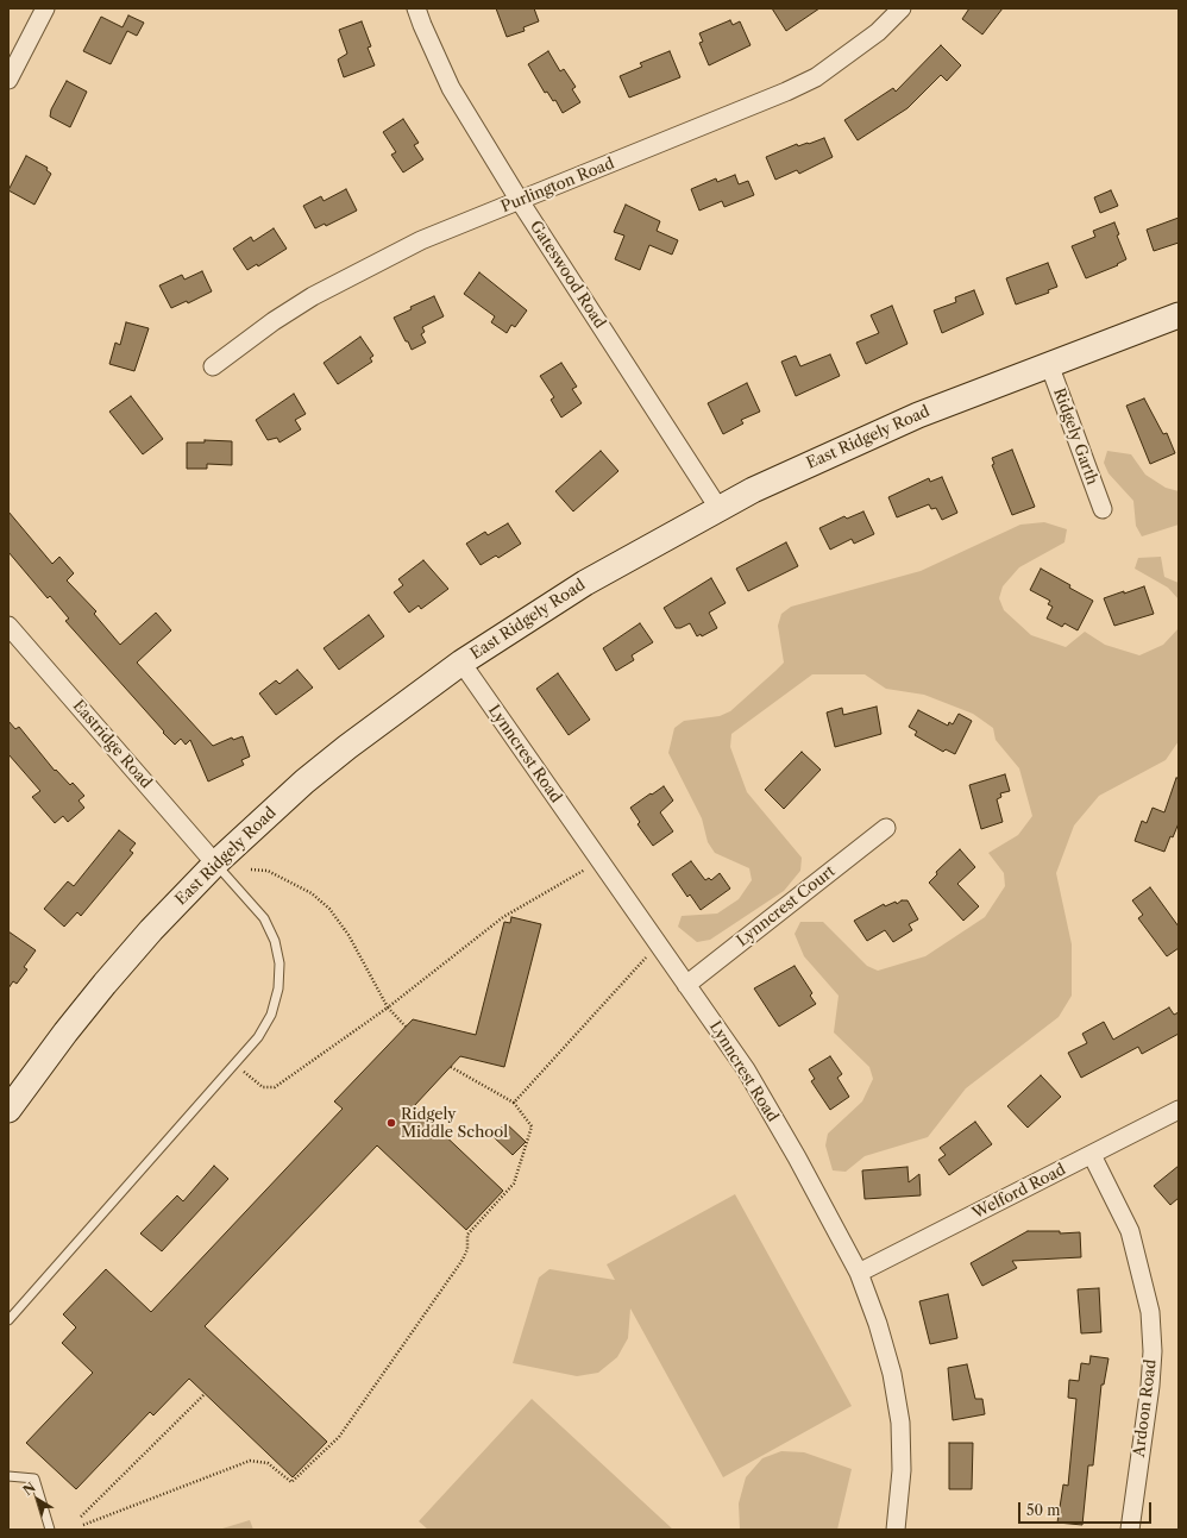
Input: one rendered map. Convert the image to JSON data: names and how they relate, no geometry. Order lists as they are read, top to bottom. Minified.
{"streets":{"street":["Purlington Road","Gateswood Road","Ridgely Garth","East Ridgely Road","Eastridge Road","Lynncrest Road","Lynncrest Court","Welford Road","Ardoon Road"]},"crossings":[["Purlington Road","Gateswood Road"],["Gateswood Road","East Ridgely Road"],["Ridgely Garth","East Ridgely Road"],["East Ridgely Road","Eastridge Road"],["East Ridgely Road","Lynncrest Road"],["Lynncrest Road","Lynncrest Court"],["Lynncrest Road","Welford Road"],["Welford Road","Ardoon Road"]],"places":["Ridgely Middle School"],"scale_bar":"50 m","north":"top left"}
